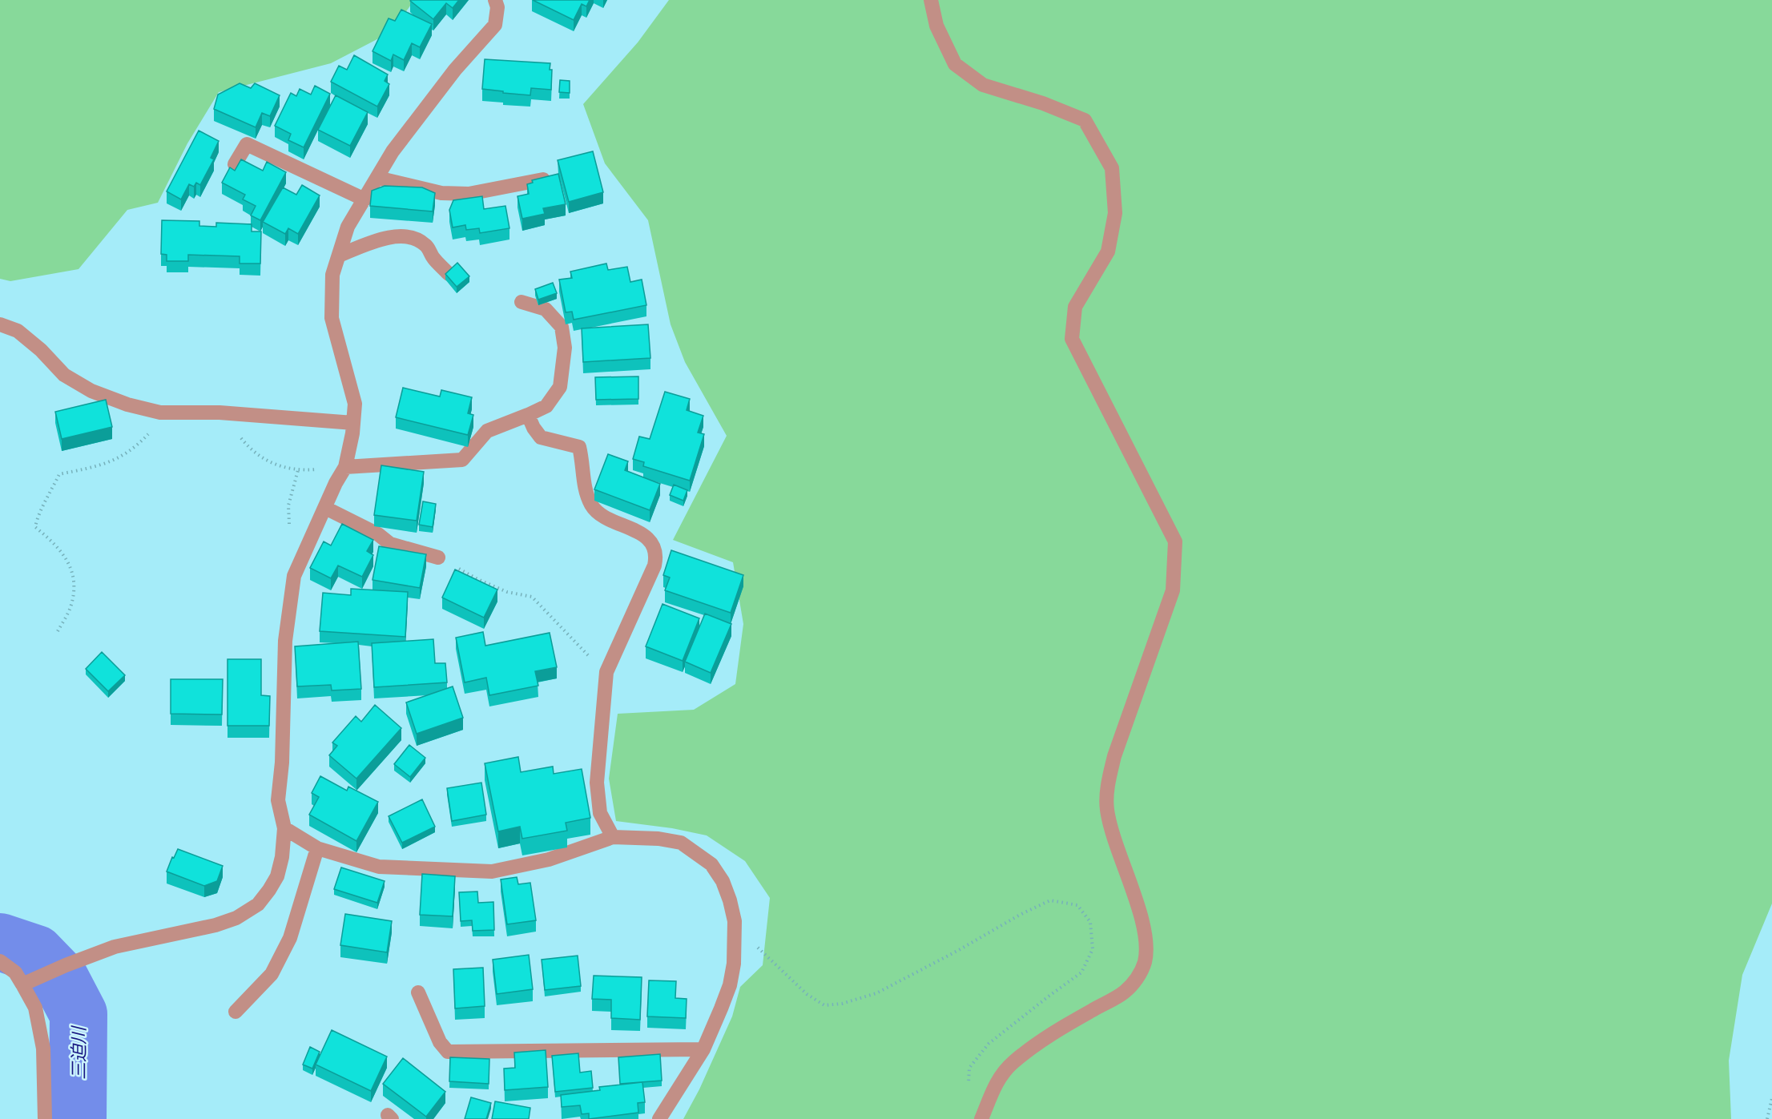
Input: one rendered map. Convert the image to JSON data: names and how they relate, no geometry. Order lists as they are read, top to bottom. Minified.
{"water":["三迫川"]}
